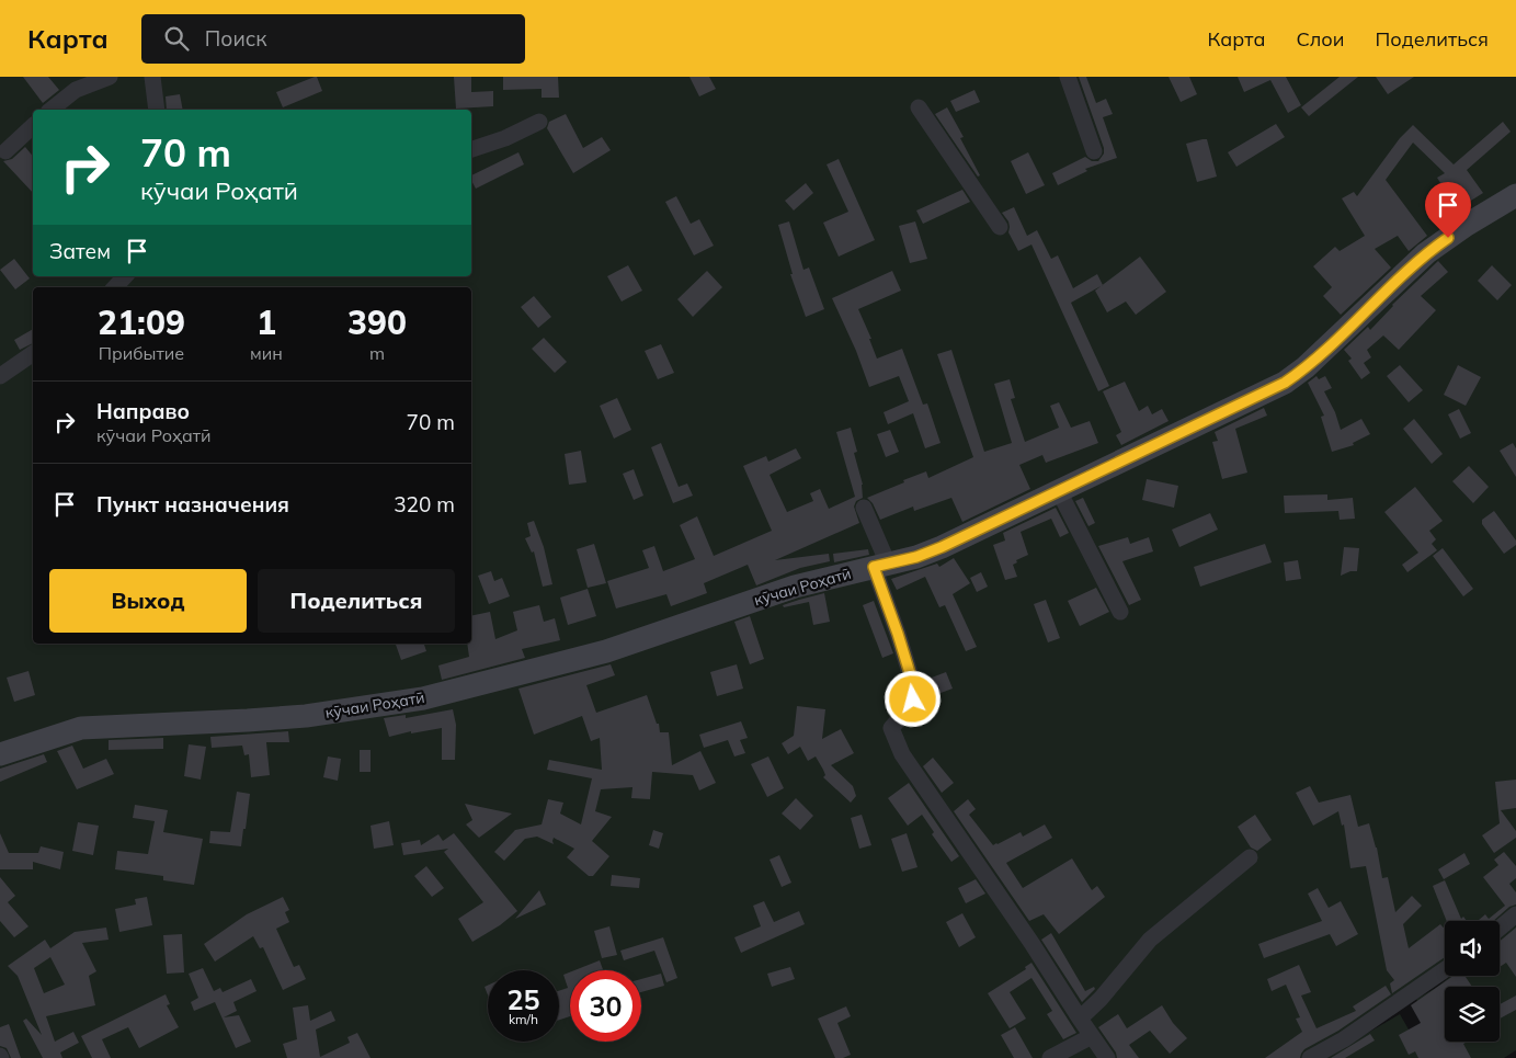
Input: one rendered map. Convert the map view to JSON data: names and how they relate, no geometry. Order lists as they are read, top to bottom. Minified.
{"streets":{"street":["кӯчаи Роҳатӣ"]},"page":{"header":"Карта","search":"Поиск","nav":["Карта","Слои","Поделиться"],"turn":["70 m","кӯчаи Роҳатӣ"],"then":"Затем","eta":["21:09","Прибытие","1","мин","390","m"],"list":[{"name":"Направо","note":"кӯчаи Роҳатӣ","value":"70 m"},{"name":"Пункт назначения","value":"320 m"}],"buttons":["Выход","Поделиться"],"speed":"25 km/h","limit":"30"}}
